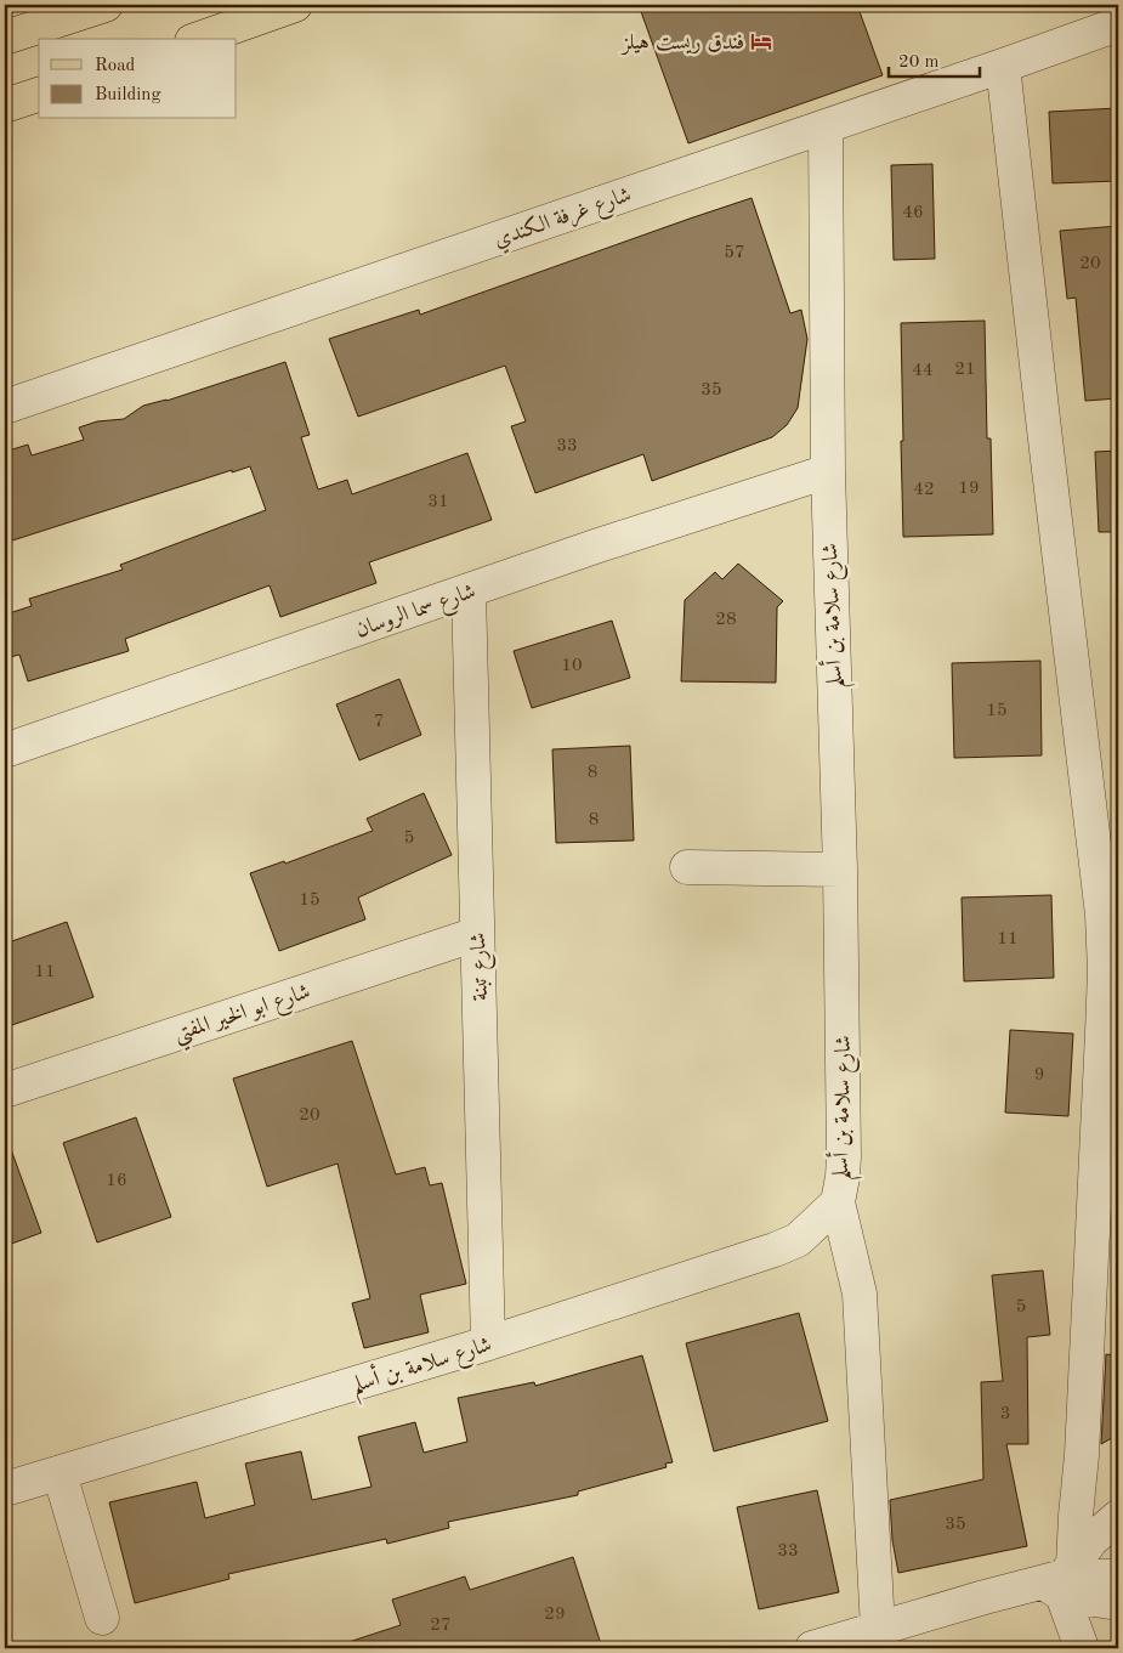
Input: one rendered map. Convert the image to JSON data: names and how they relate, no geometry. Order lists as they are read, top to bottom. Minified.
{"streets":{"street":["شارع غرفة الكندي","شارع سما الروسان","شارع سلامة بن أسلم","شارع تبنة","شارع ابو الخير المفتي"]},"crossings":[["شارع غرفة الكندي","شارع سلامة بن أسلم"],["شارع سما الروسان","شارع سلامة بن أسلم"],["شارع سما الروسان","شارع تبنة"],["شارع سلامة بن أسلم","شارع تبنة"],["شارع تبنة","شارع ابو الخير المفتي"]],"places":{"hotel":["فندق ريست هيلز"]},"house_numbers":["46","57","20","21","44","35","33","19","42","31","28","10","15","7","8","8","5","15","11","11","9","20","16","5","3","35","33","29","27"],"legend":["Road","Building"],"scale_bar":"20 m"}
